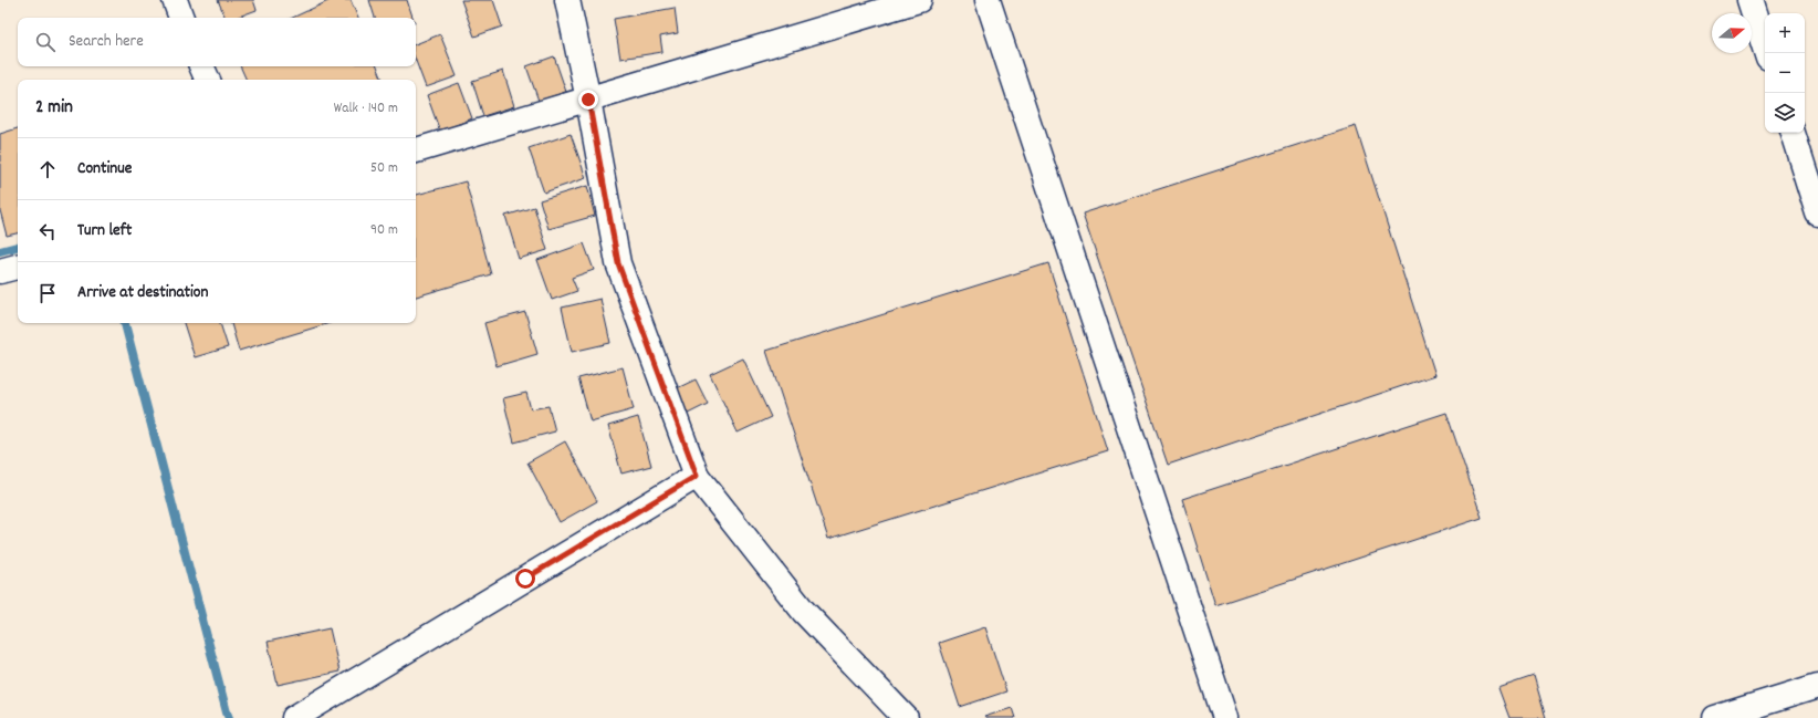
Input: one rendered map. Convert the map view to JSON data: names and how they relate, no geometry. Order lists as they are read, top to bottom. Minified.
{"north":"right","page":{"map_buttons":["+","−"],"search":"Search here","heading":["2 min","Walk · 140 m"],"list":[["Continue","50 m"],["Turn left","90 m"],"Arrive at destination"]}}
